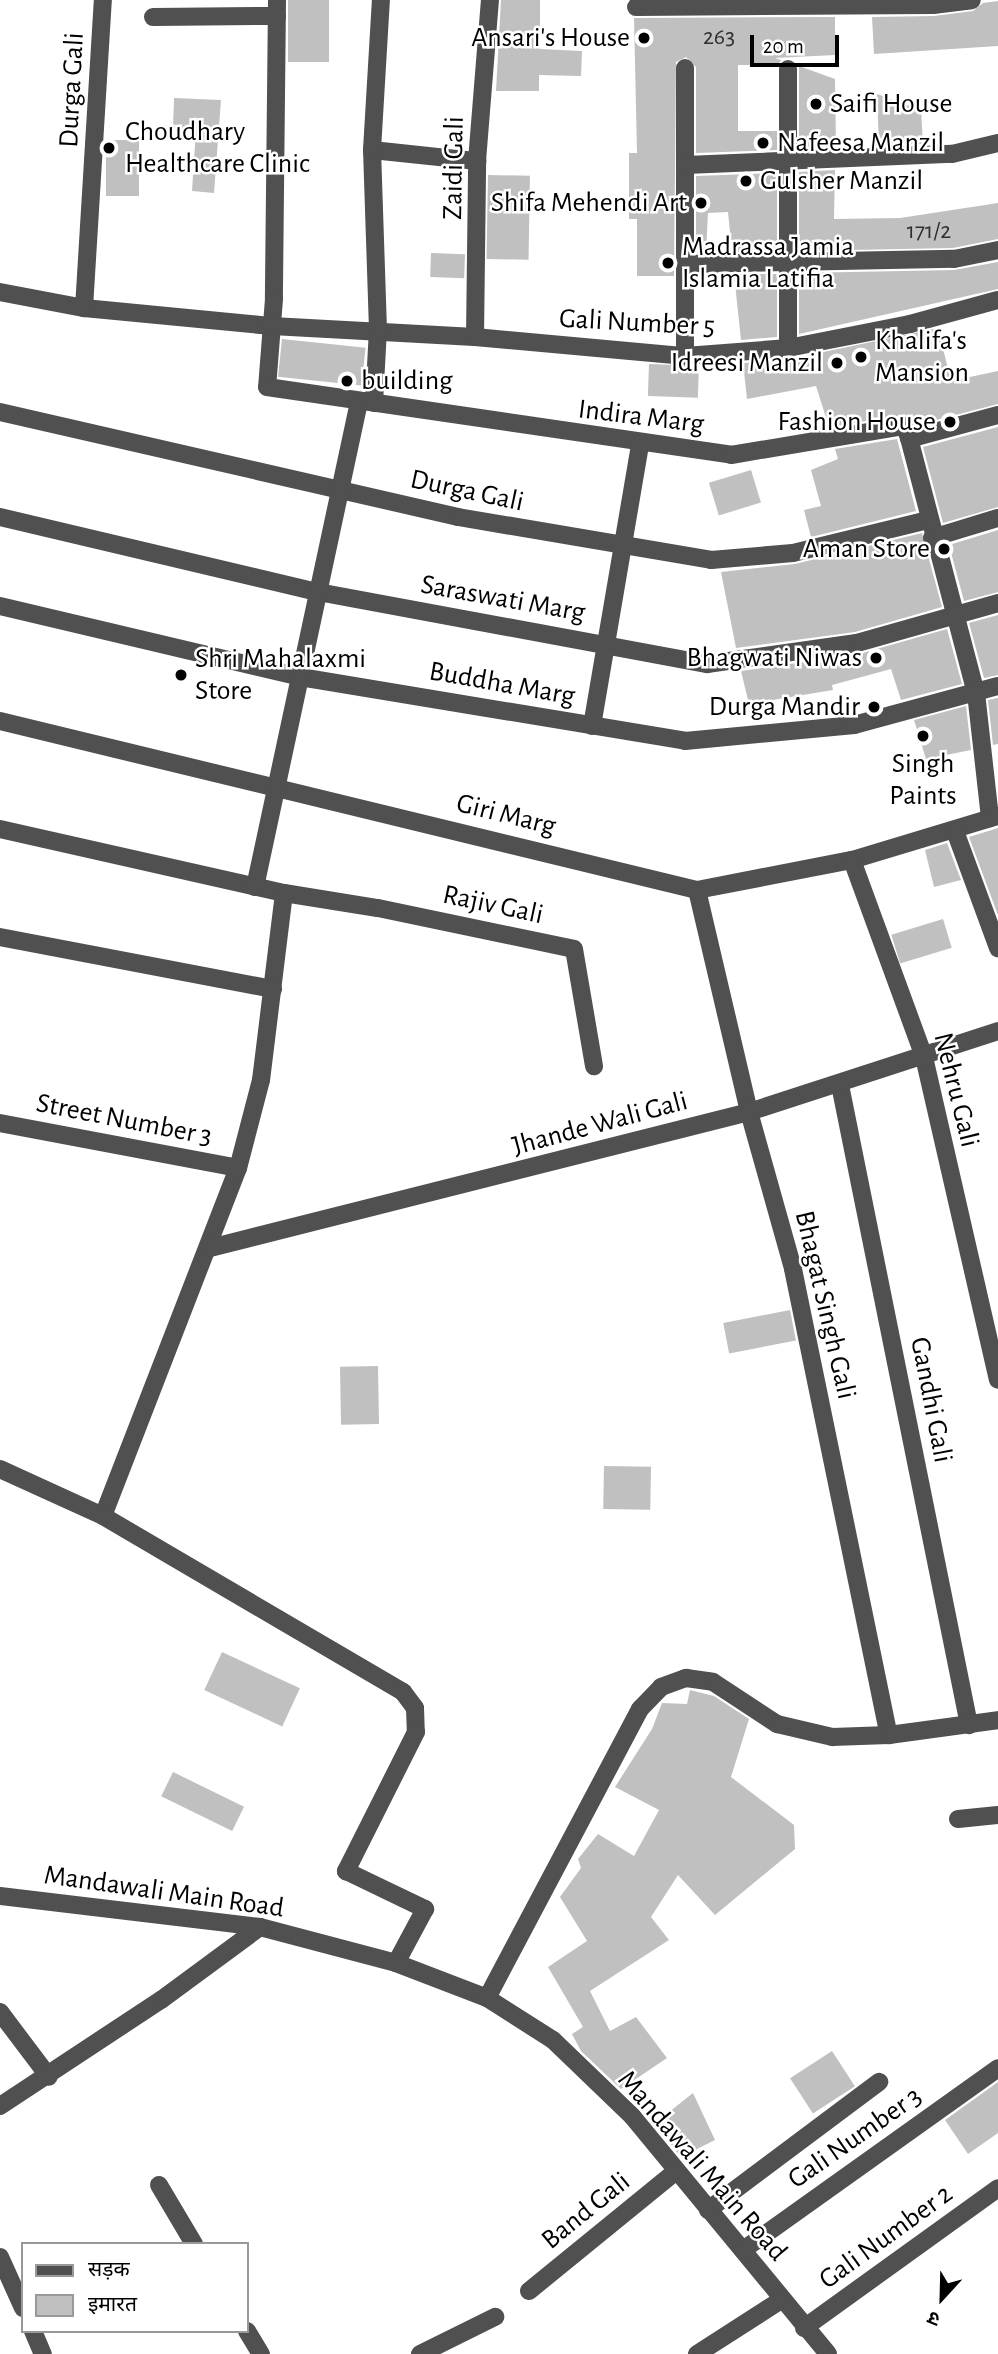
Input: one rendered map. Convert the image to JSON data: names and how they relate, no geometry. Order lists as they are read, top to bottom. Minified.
{"streets":{"street":["Durga Gali","Zaidi Gali","Gali Number 5","Indira Marg","Saraswati Marg","Buddha Marg","Giri Marg","Rajiv Gali","Nehru Gali","Street Number 3","Jhande Wali Gali","Bhagat Singh Gali","Gandhi Gali","Mandawali Main Road","Gali Number 3","Band Gali","Gali Number 2"]},"crossings":[["Durga Gali","Gali Number 5"],["Zaidi Gali","Gali Number 5"],["Gali Number 5","Indira Marg"],["Giri Marg","Nehru Gali"],["Giri Marg","Bhagat Singh Gali"],["Nehru Gali","Jhande Wali Gali"],["Jhande Wali Gali","Bhagat Singh Gali"],["Jhande Wali Gali","Gandhi Gali"],["Mandawali Main Road","Gali Number 3"],["Mandawali Main Road","Band Gali"],["Mandawali Main Road","Gali Number 2"]],"places":["Ansari's House","Saifi House","Nafeesa Manzil","Choudhary Healthcare Clinic","Gulsher Manzil","Shifa Mehendi Art","Madrassa Jamia Islamia Latifia","Khalifa's Mansion","Idreesi Manzil","building","Fashion House","Aman Store","Bhagwati Niwas","Shri Mahalaxmi Store","Durga Mandir","Singh Paints"],"house_numbers":["263","171/2"],"legend":["सड़क","इमारत"],"scale_bar":"20 m","north":"bottom"}
